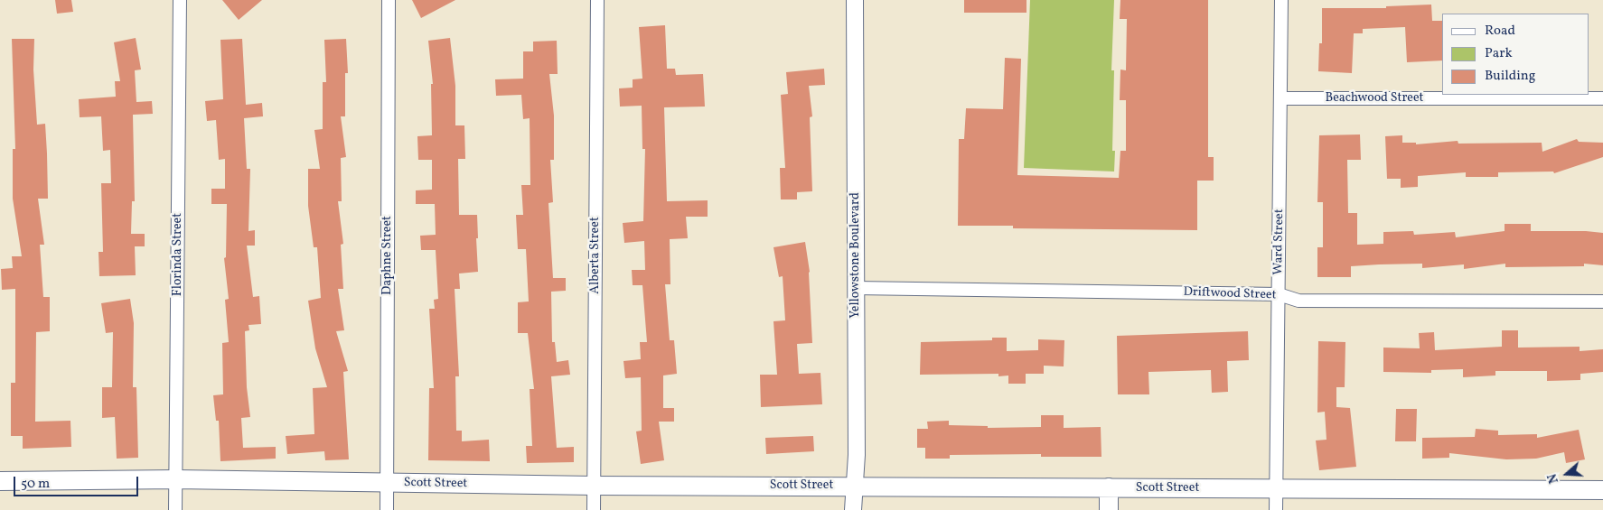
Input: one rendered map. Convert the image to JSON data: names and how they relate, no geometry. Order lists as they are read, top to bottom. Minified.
{"streets":{"main road":["Scott Street"],"street":["Beachwood Street","Ward Street","Florinda Street","Daphne Street","Alberta Street","Yellowstone Boulevard","Driftwood Street"]},"crossings":[["Beachwood Street","Ward Street"],["Ward Street","Driftwood Street"],["Ward Street","Scott Street"],["Florinda Street","Scott Street"],["Daphne Street","Scott Street"],["Alberta Street","Scott Street"],["Yellowstone Boulevard","Driftwood Street"],["Yellowstone Boulevard","Scott Street"]],"legend":["Road","Park","Building"],"scale_bar":"50 m","north":"left"}
